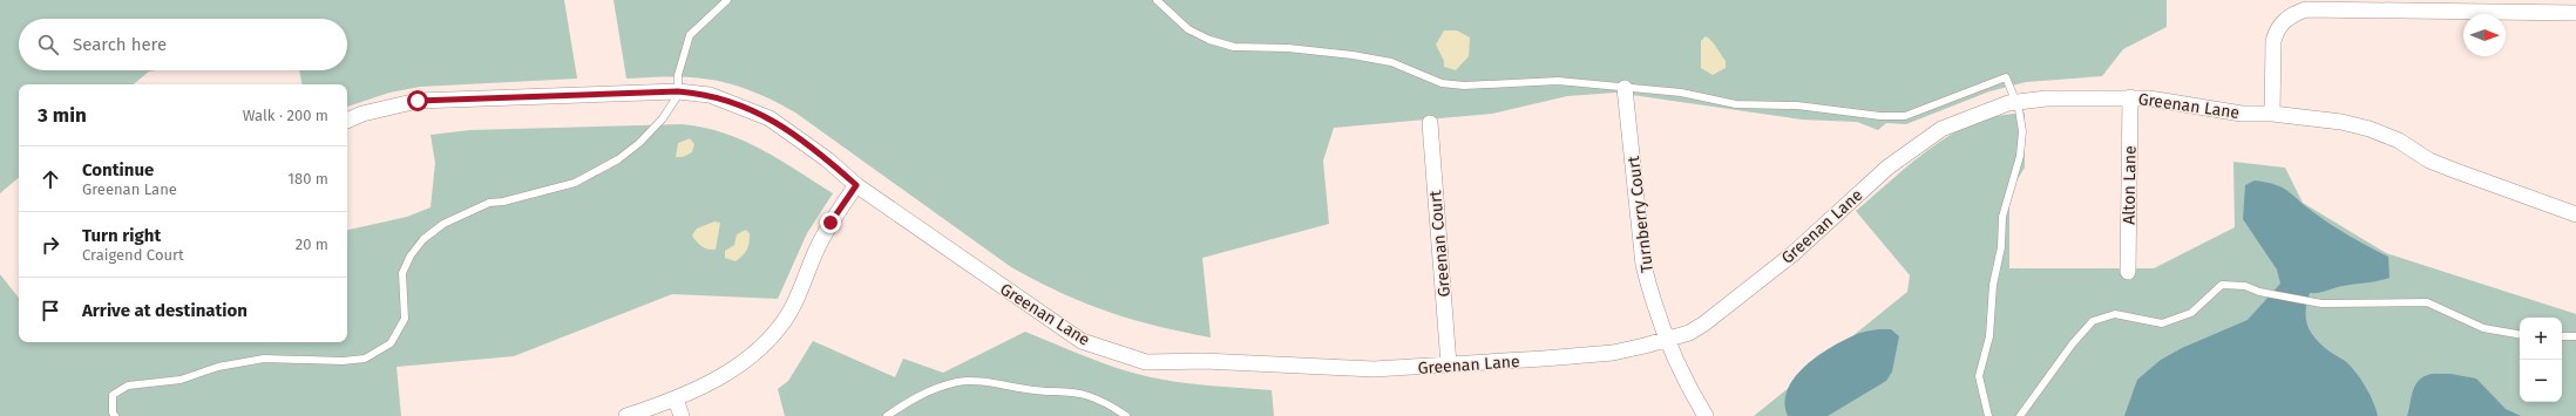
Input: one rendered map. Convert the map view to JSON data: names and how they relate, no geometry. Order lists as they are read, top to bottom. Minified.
{"streets":{"street":["Greenan Lane","Alton Lane","Turnberry Court","Greenan Court"]},"crossings":[["Greenan Lane","Alton Lane"],["Greenan Lane","Turnberry Court"],["Greenan Lane","Greenan Court"]],"north":"right","page":{"search":"Search here","heading":["3 min","Walk · 200 m"],"list":[["Continue","Greenan Lane","180 m"],["Turn right","Craigend Court","20 m"],"Arrive at destination"],"map_buttons":["+","−"]}}
